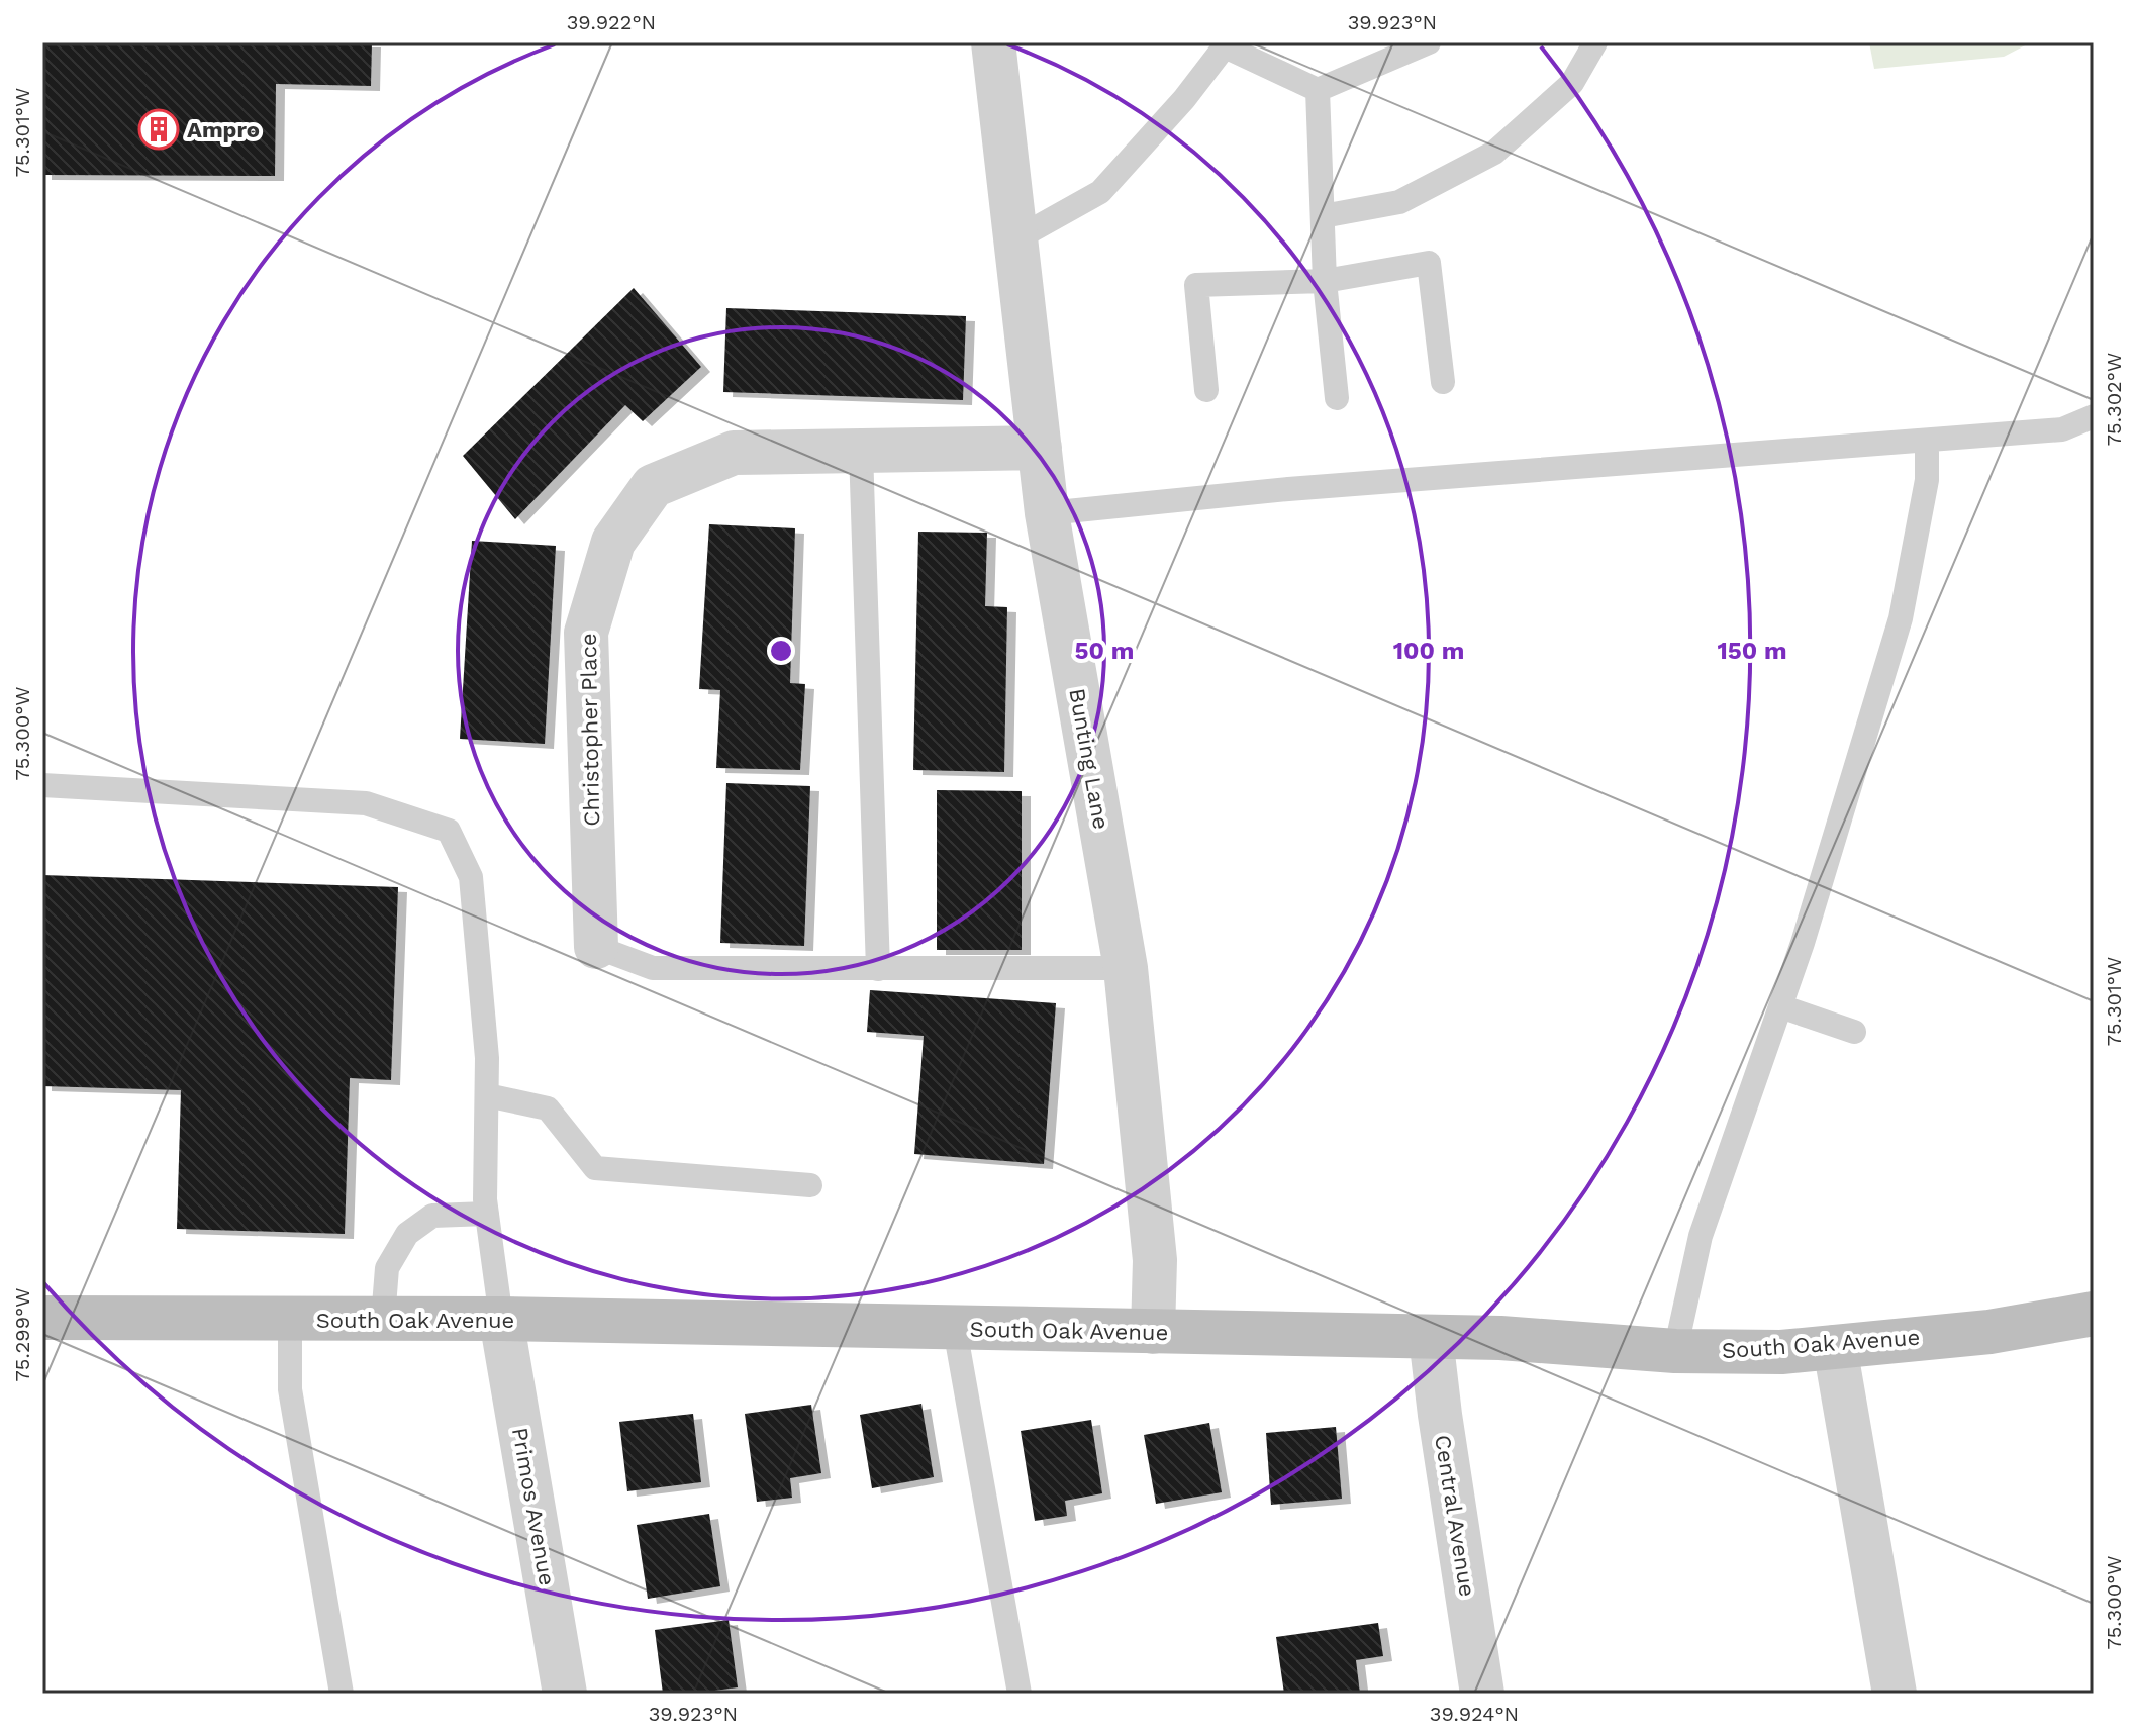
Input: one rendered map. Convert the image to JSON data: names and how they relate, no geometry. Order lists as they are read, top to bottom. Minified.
{"streets":{"main road":["South Oak Avenue"],"street":["Christopher Place","Bunting Lane","Primos Avenue","Central Avenue"]},"crossings":[["Christopher Place","Bunting Lane"],["Bunting Lane","South Oak Avenue"],["South Oak Avenue","Primos Avenue"],["South Oak Avenue","Central Avenue"]],"places":{"building":["Ampro"]},"coordinates":["39.922°N","39.923°N","75.301°W","75.302°W","75.300°W","75.299°W","39.924°N"],"rings":["50 m","100 m","150 m"]}
